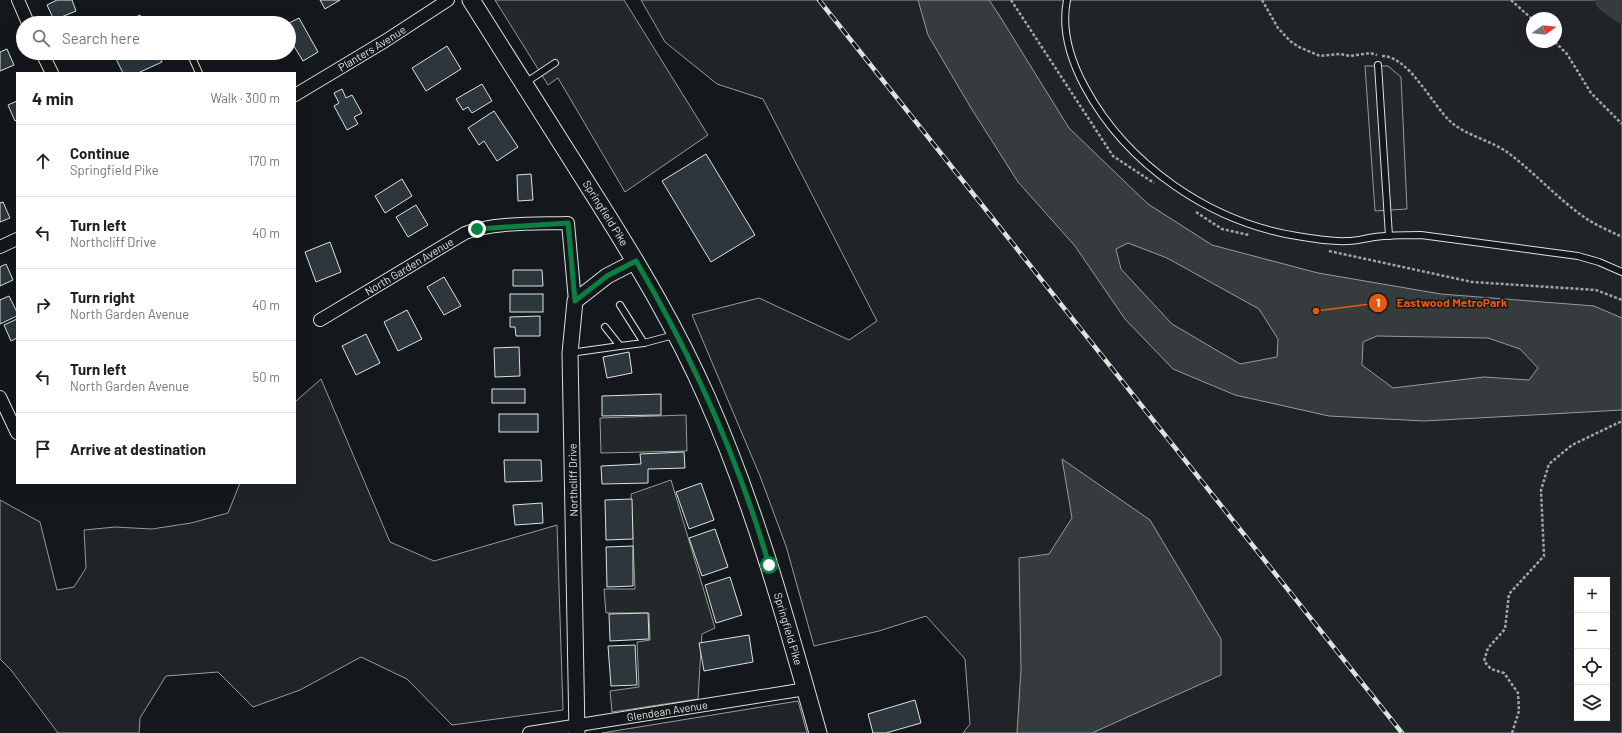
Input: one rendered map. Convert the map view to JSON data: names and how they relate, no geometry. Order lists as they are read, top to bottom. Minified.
{"streets":{"main road":["Springfield Pike"],"street":["Planters Avenue","North Garden Avenue","Northcliff Drive","Glendean Avenue"]},"crossings":[["Springfield Pike","Glendean Avenue"],["North Garden Avenue","Northcliff Drive"],["Northcliff Drive","Glendean Avenue"]],"places":["Eastwood MetroPark"],"north":"right","page":{"search":"Search here","heading":["4 min","Walk · 300 m"],"list":[["Continue","Springfield Pike","170 m"],["Turn left","Northcliff Drive","40 m"],["Turn right","North Garden Avenue","40 m"],["Turn left","North Garden Avenue","50 m"],"Arrive at destination"],"map_buttons":["+","−"]}}
